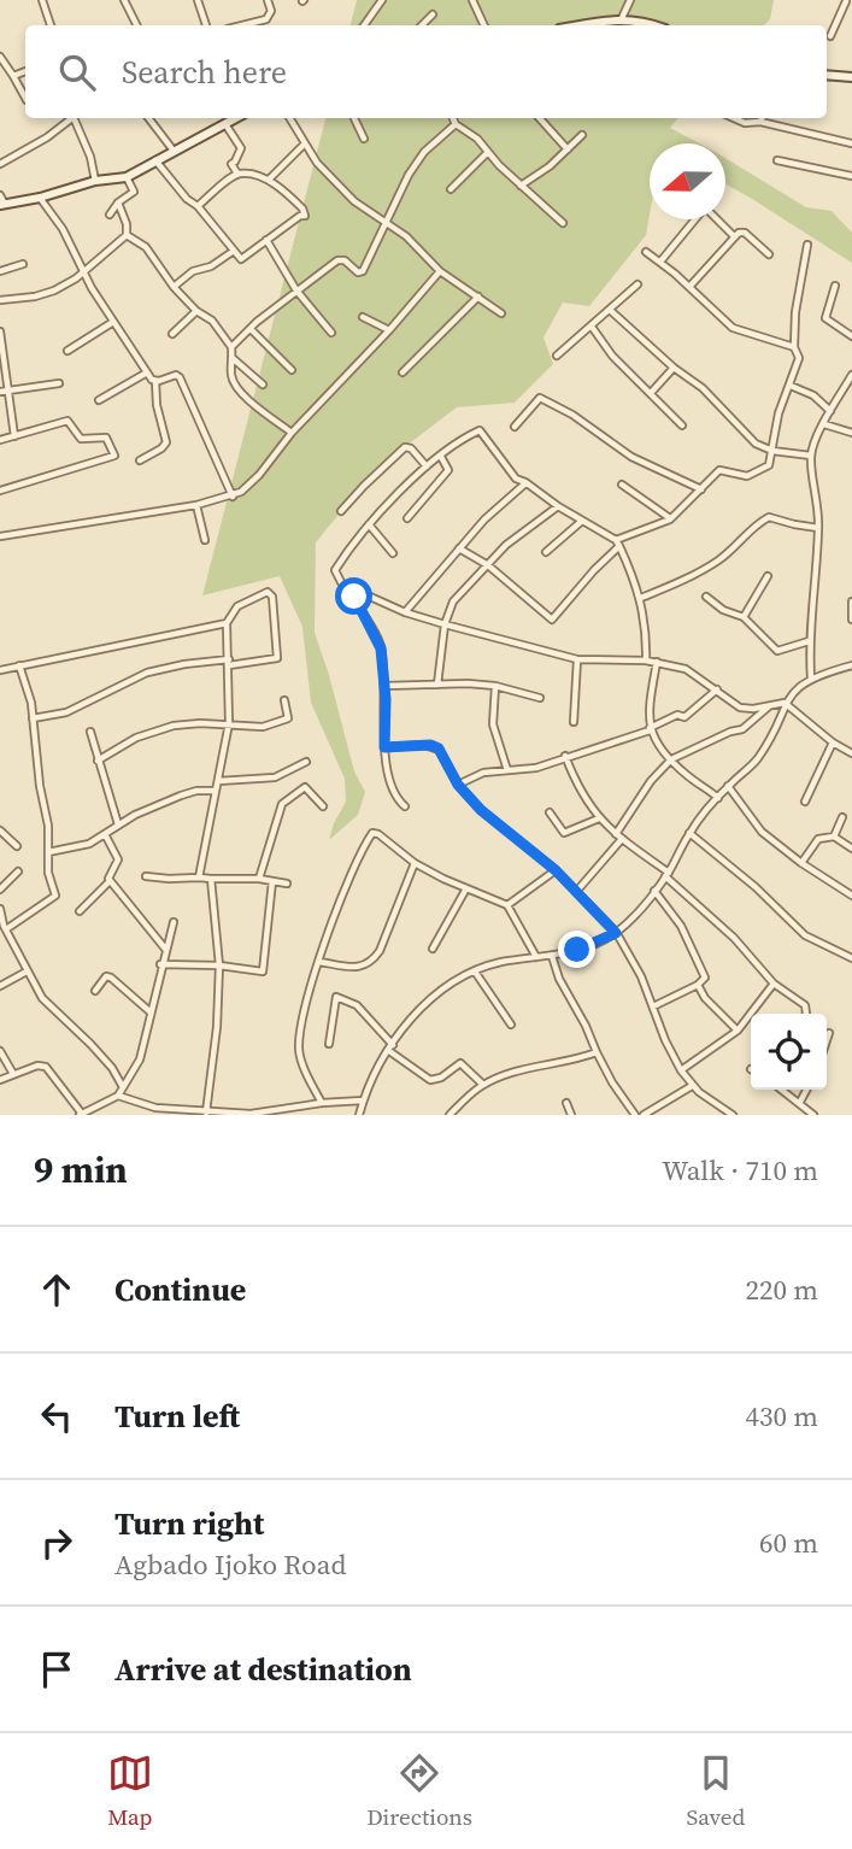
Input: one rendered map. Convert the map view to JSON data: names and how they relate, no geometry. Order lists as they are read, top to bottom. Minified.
{"north":"left","page":{"search":"Search here","heading":["9 min","Walk · 710 m"],"list":[["Continue","220 m"],["Turn left","430 m"],["Turn right","Agbado Ijoko Road","60 m"],"Arrive at destination"],"nav":["Map","Directions","Saved"]}}
